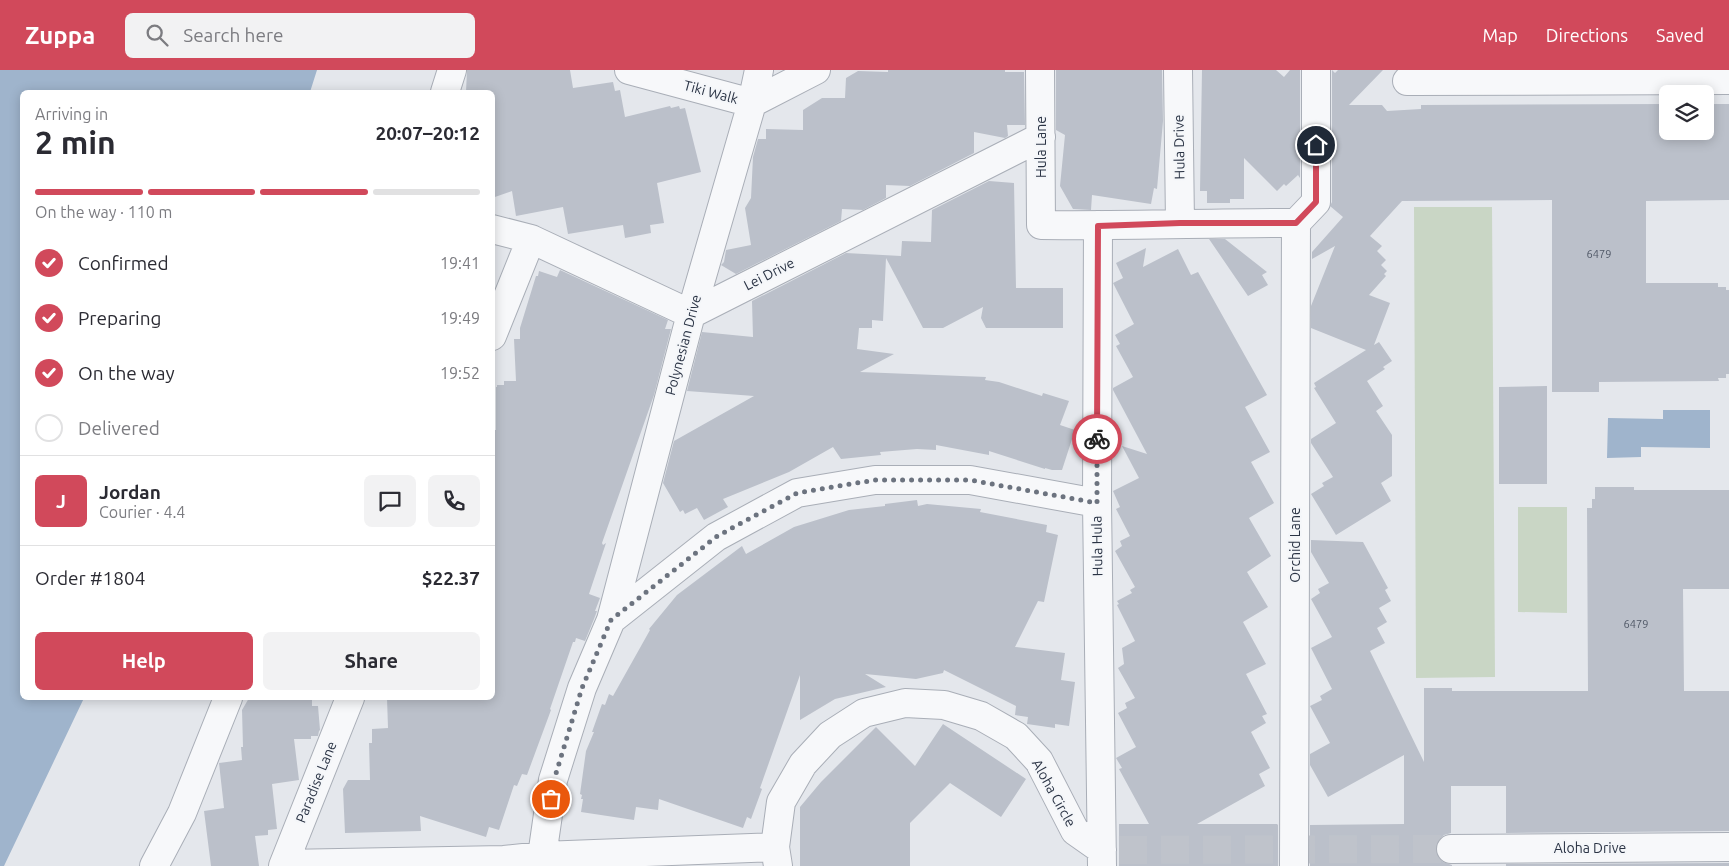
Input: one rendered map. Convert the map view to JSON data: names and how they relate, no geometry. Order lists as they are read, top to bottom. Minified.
{"streets":{"lane":["Tiki Walk","Hula Lane","Hula Drive","Lei Drive","Polynesian Drive","Orchid Lane","Hula Hula","Paradise Lane","Aloha Circle","Aloha Drive"]},"crossings":[["Tiki Walk","Polynesian Drive"],["Hula Lane","Lei Drive"],["Hula Lane","Hula Hula"],["Lei Drive","Polynesian Drive"],["Polynesian Drive","Aloha Circle"],["Hula Hula","Aloha Circle"],["Paradise Lane","Aloha Circle"]],"house_numbers":["6479","6479"],"page":{"header":"Zuppa","search":"Search here","nav":["Map","Directions","Saved"],"heading":["2 min","Arriving in","20:07–20:12"],"panel":["Jordan","Courier · 4.4","Order #1804","$22.37"],"bar":"On the way · 110 m","list":[["Confirmed","19:41"],["Preparing","19:49"],["On the way","19:52"],"Delivered"],"round":"J","buttons":["Help","Share"]}}
